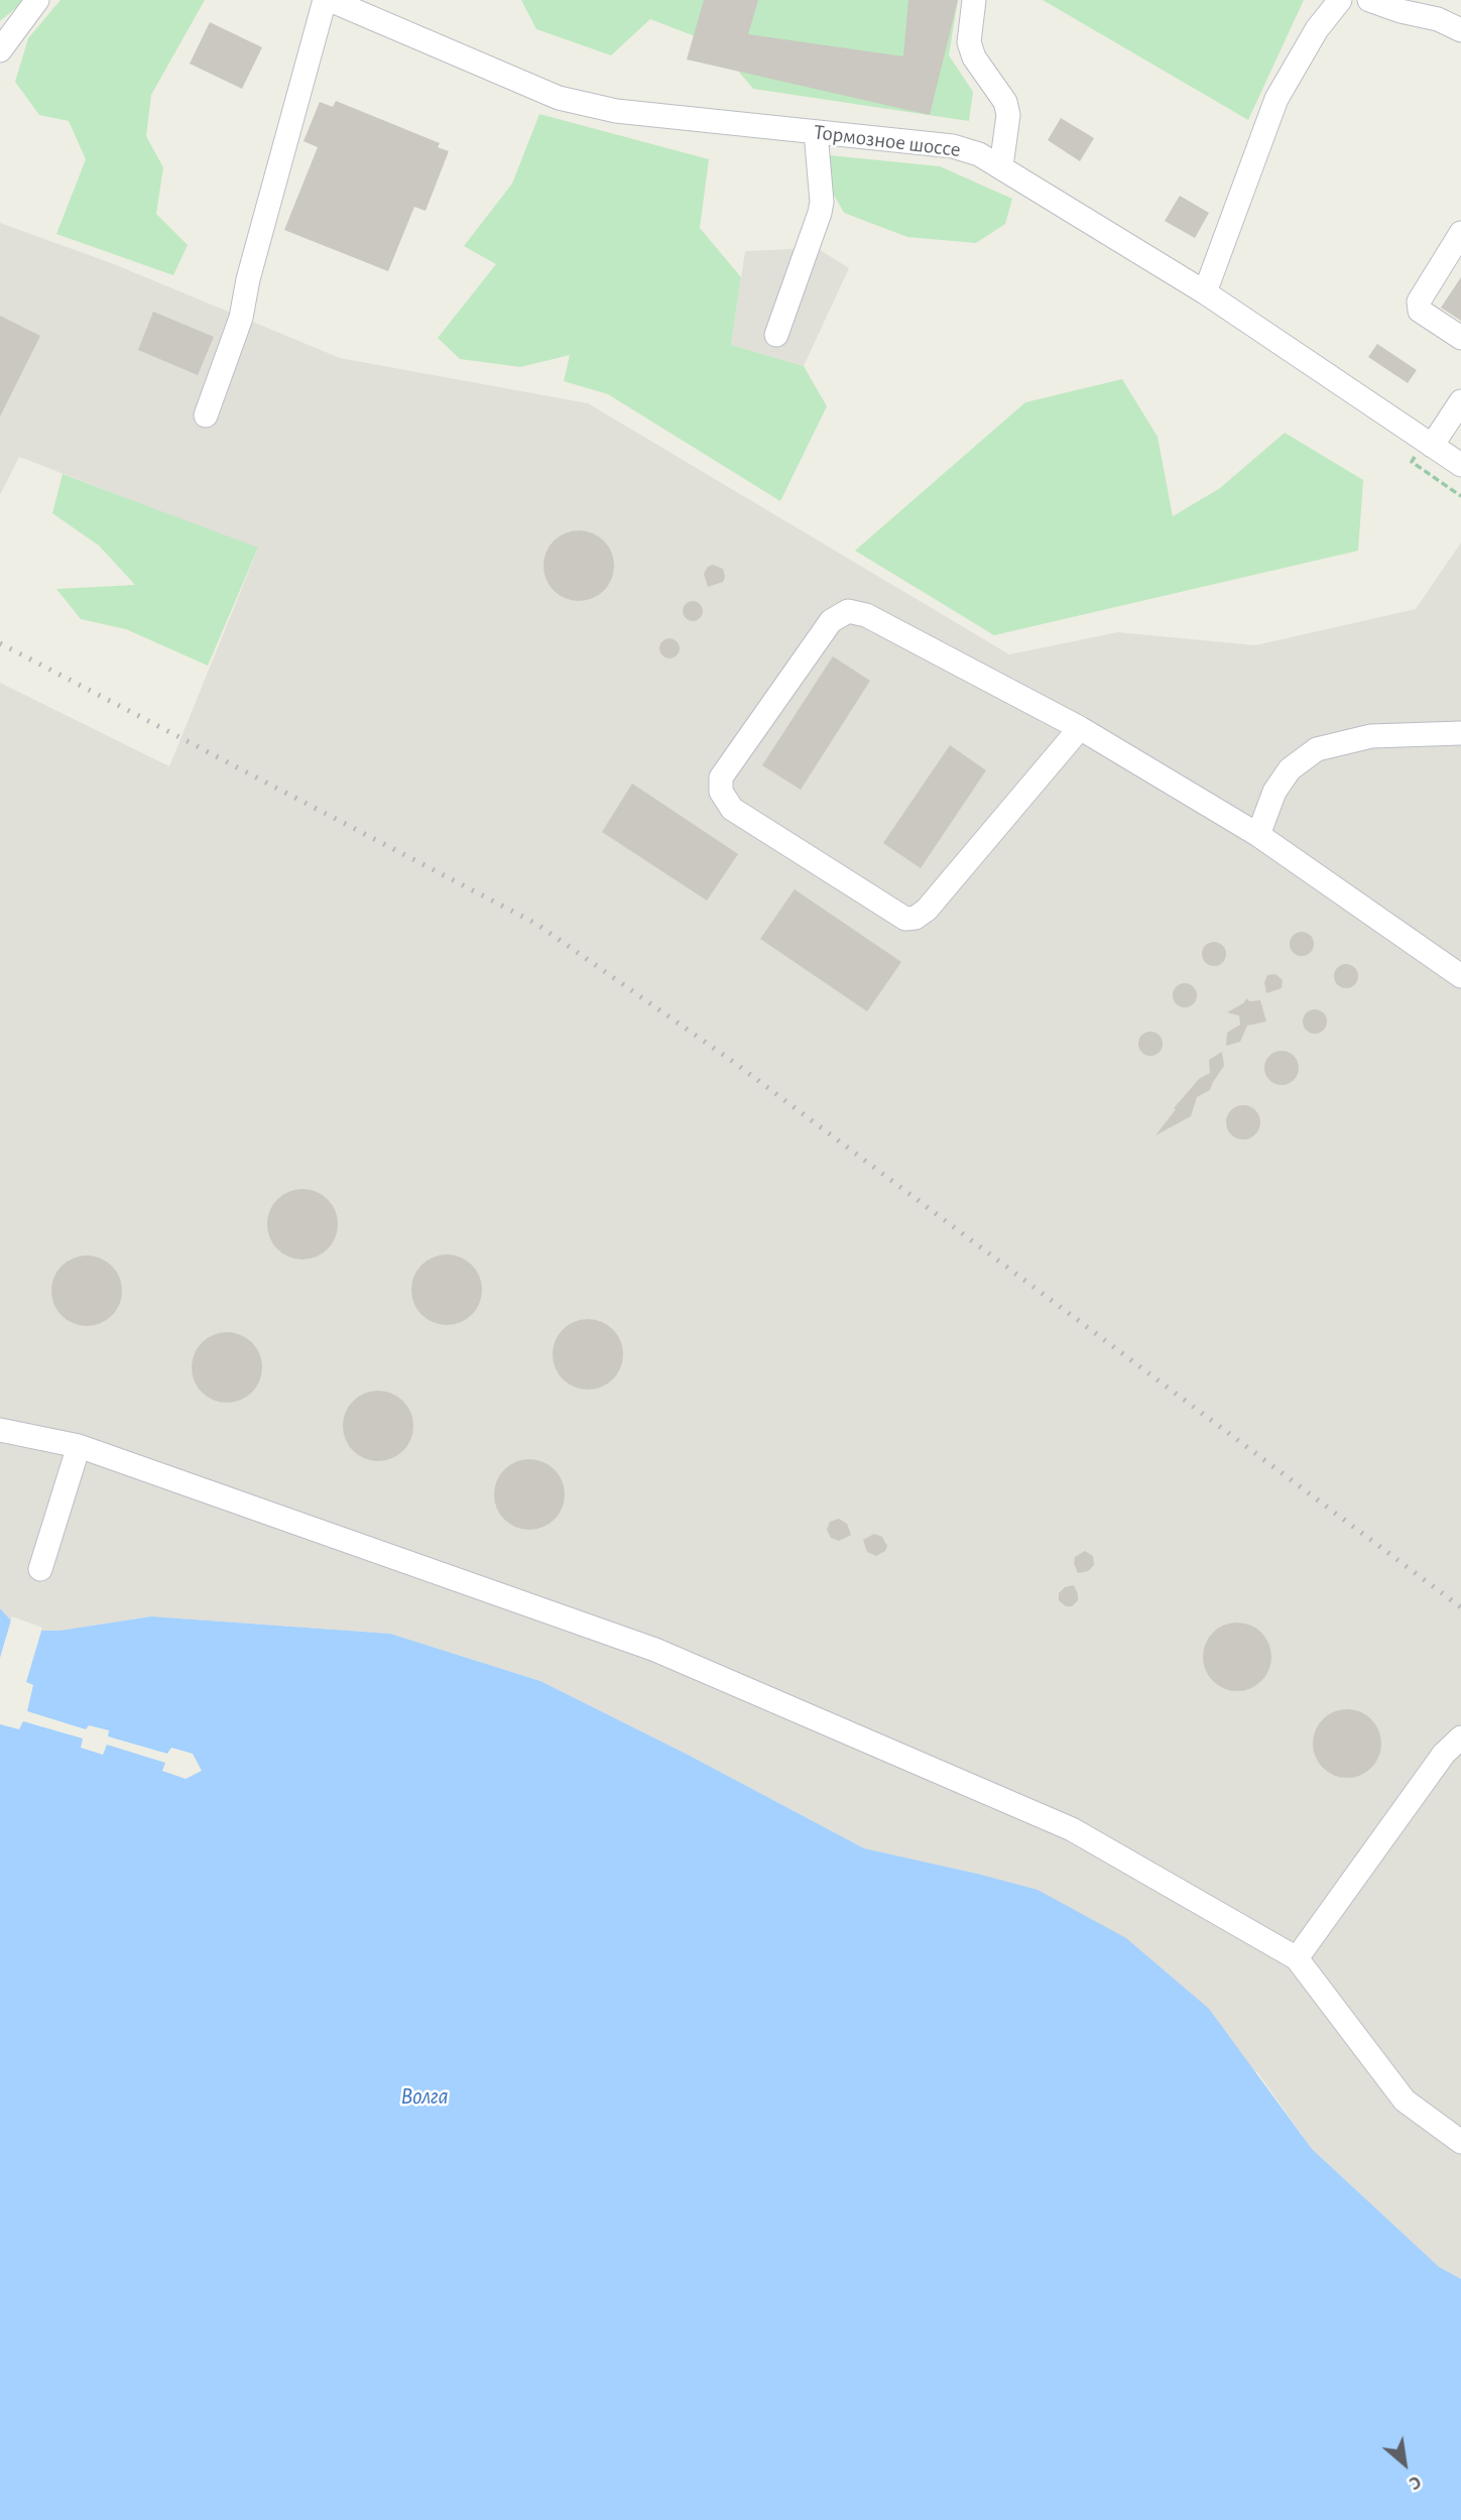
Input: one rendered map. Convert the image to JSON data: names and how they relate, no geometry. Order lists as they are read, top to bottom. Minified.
{"streets":{"street":["Тормозное шоссе"]},"water":["Волга"],"north":"bottom right"}
